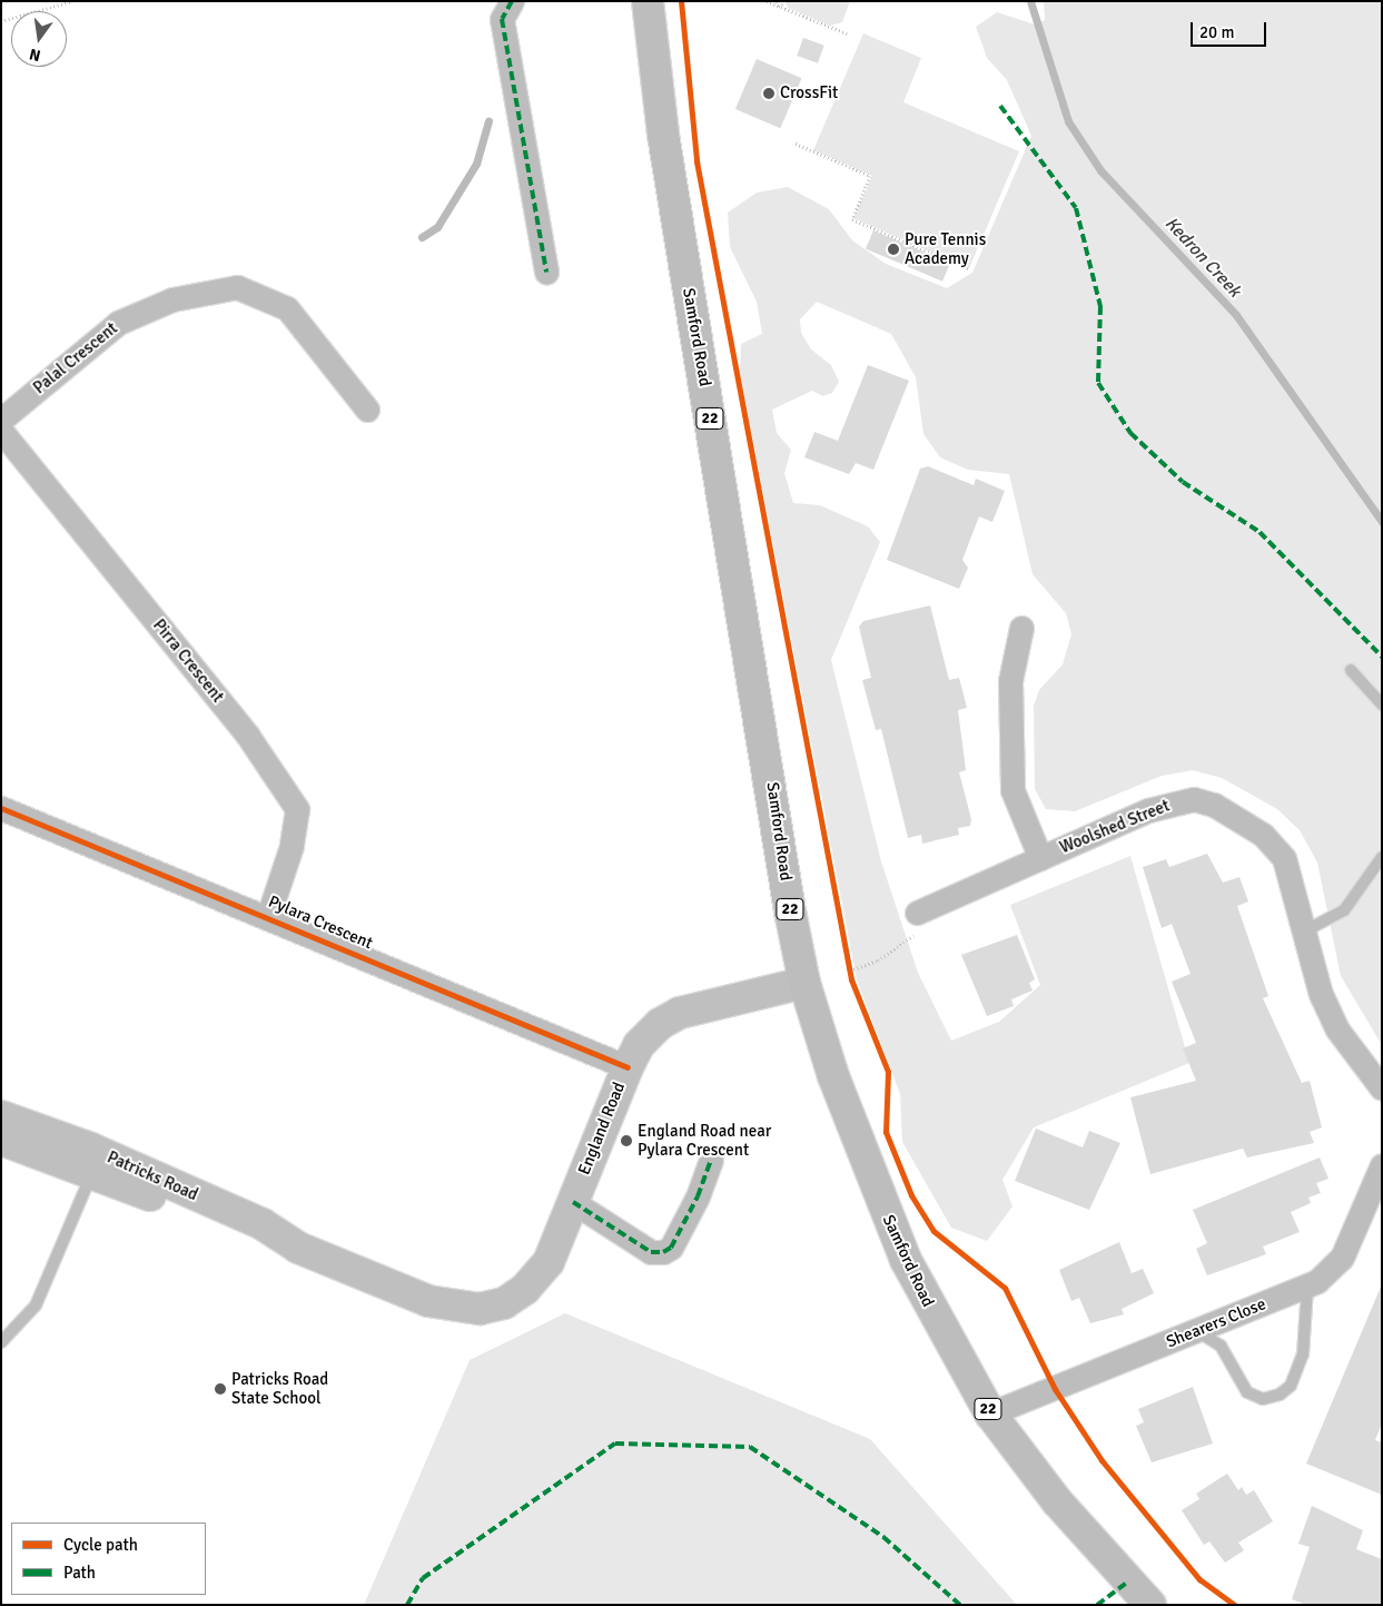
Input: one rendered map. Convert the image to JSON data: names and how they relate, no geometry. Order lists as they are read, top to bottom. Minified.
{"streets":{"main road":["Samford Road","22","England Road","Patricks Road"],"street":["Palal Crescent","Pirra Crescent","Woolshed Street","Pylara Crescent","Shearers Close"]},"crossings":[["Samford Road","England Road"],["Samford Road","Shearers Close"],["Pirra Crescent","Pylara Crescent"],["Pylara Crescent","England Road"],["England Road","Patricks Road"]],"water":["Kedron Creek"],"places":["CrossFit","Pure Tennis Academy","England Road near Pylara Crescent","Patricks Road State School"],"legend":["Cycle path","Path"],"scale_bar":"20 m","north":"bottom"}
